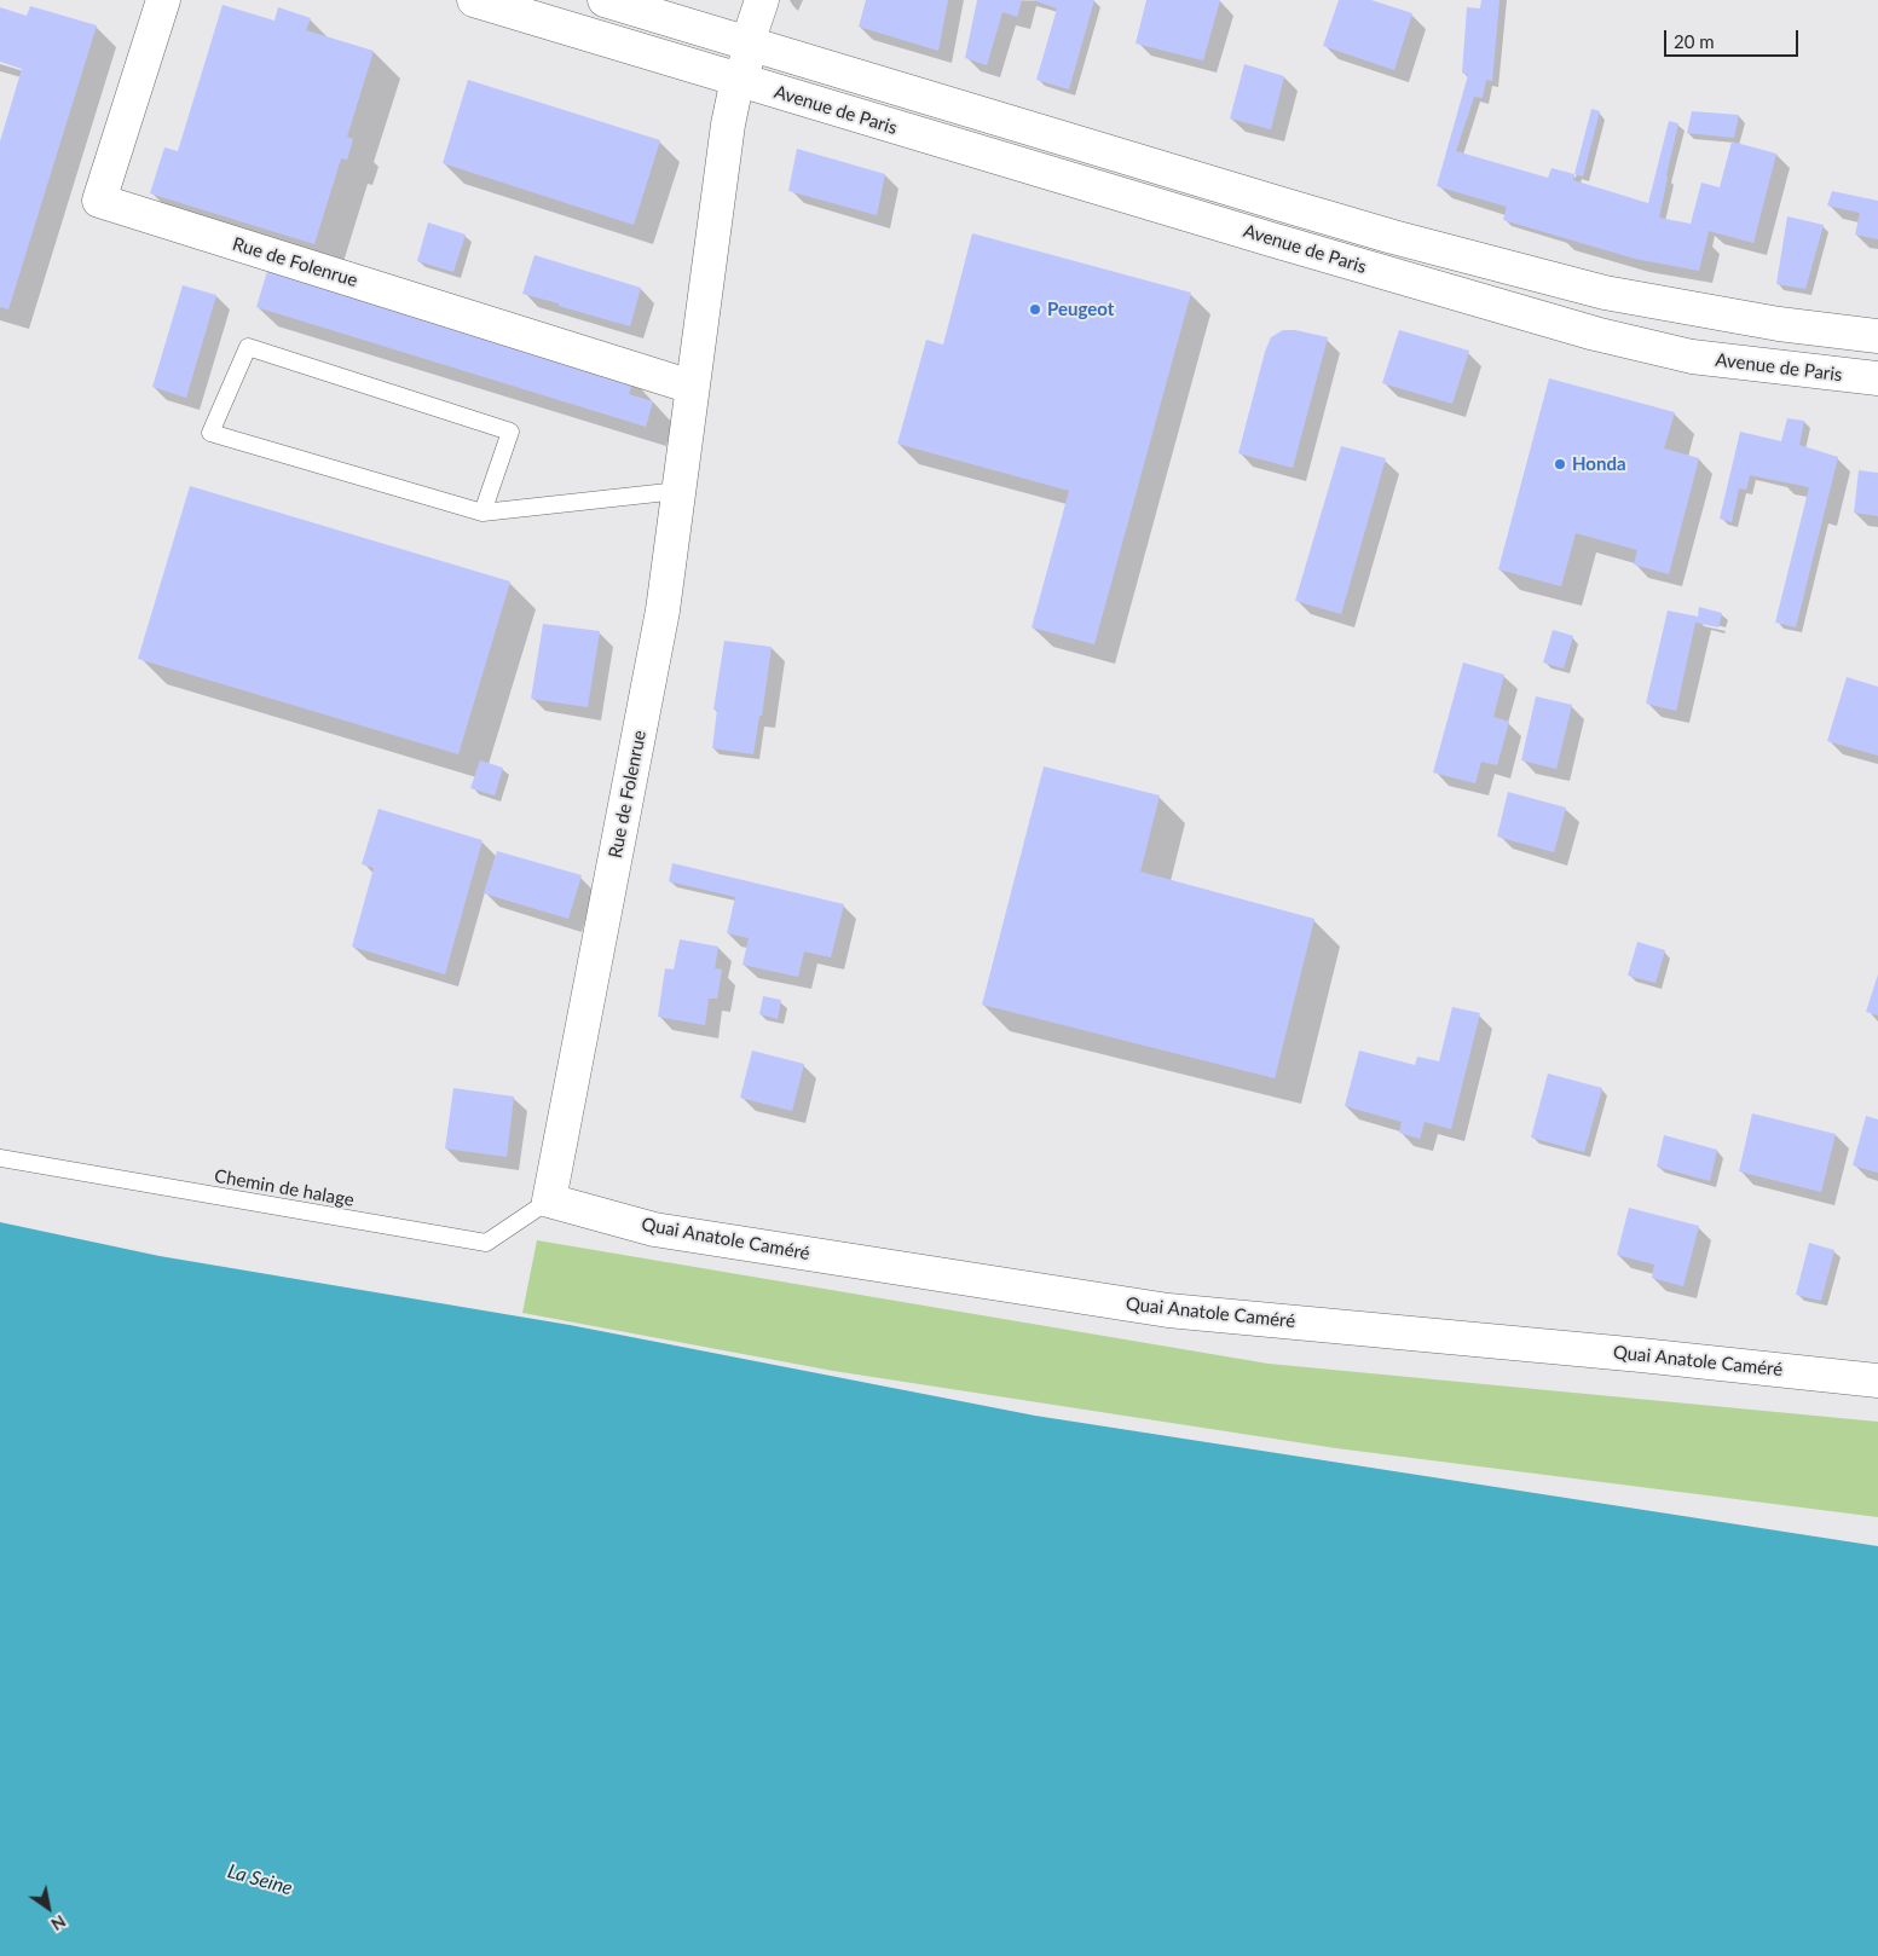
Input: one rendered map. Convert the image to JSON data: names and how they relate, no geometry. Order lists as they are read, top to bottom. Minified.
{"streets":{"street":["Avenue de Paris","Rue de Folenrue","Quai Anatole Caméré"],"lane":["Chemin de halage"]},"crossings":[["Avenue de Paris","Rue de Folenrue"],["Rue de Folenrue","Chemin de halage"],["Rue de Folenrue","Quai Anatole Caméré"],["Chemin de halage","Quai Anatole Caméré"]],"water":["La Seine"],"places":["Peugeot","Honda"],"scale_bar":"20 m","north":"bottom right"}
